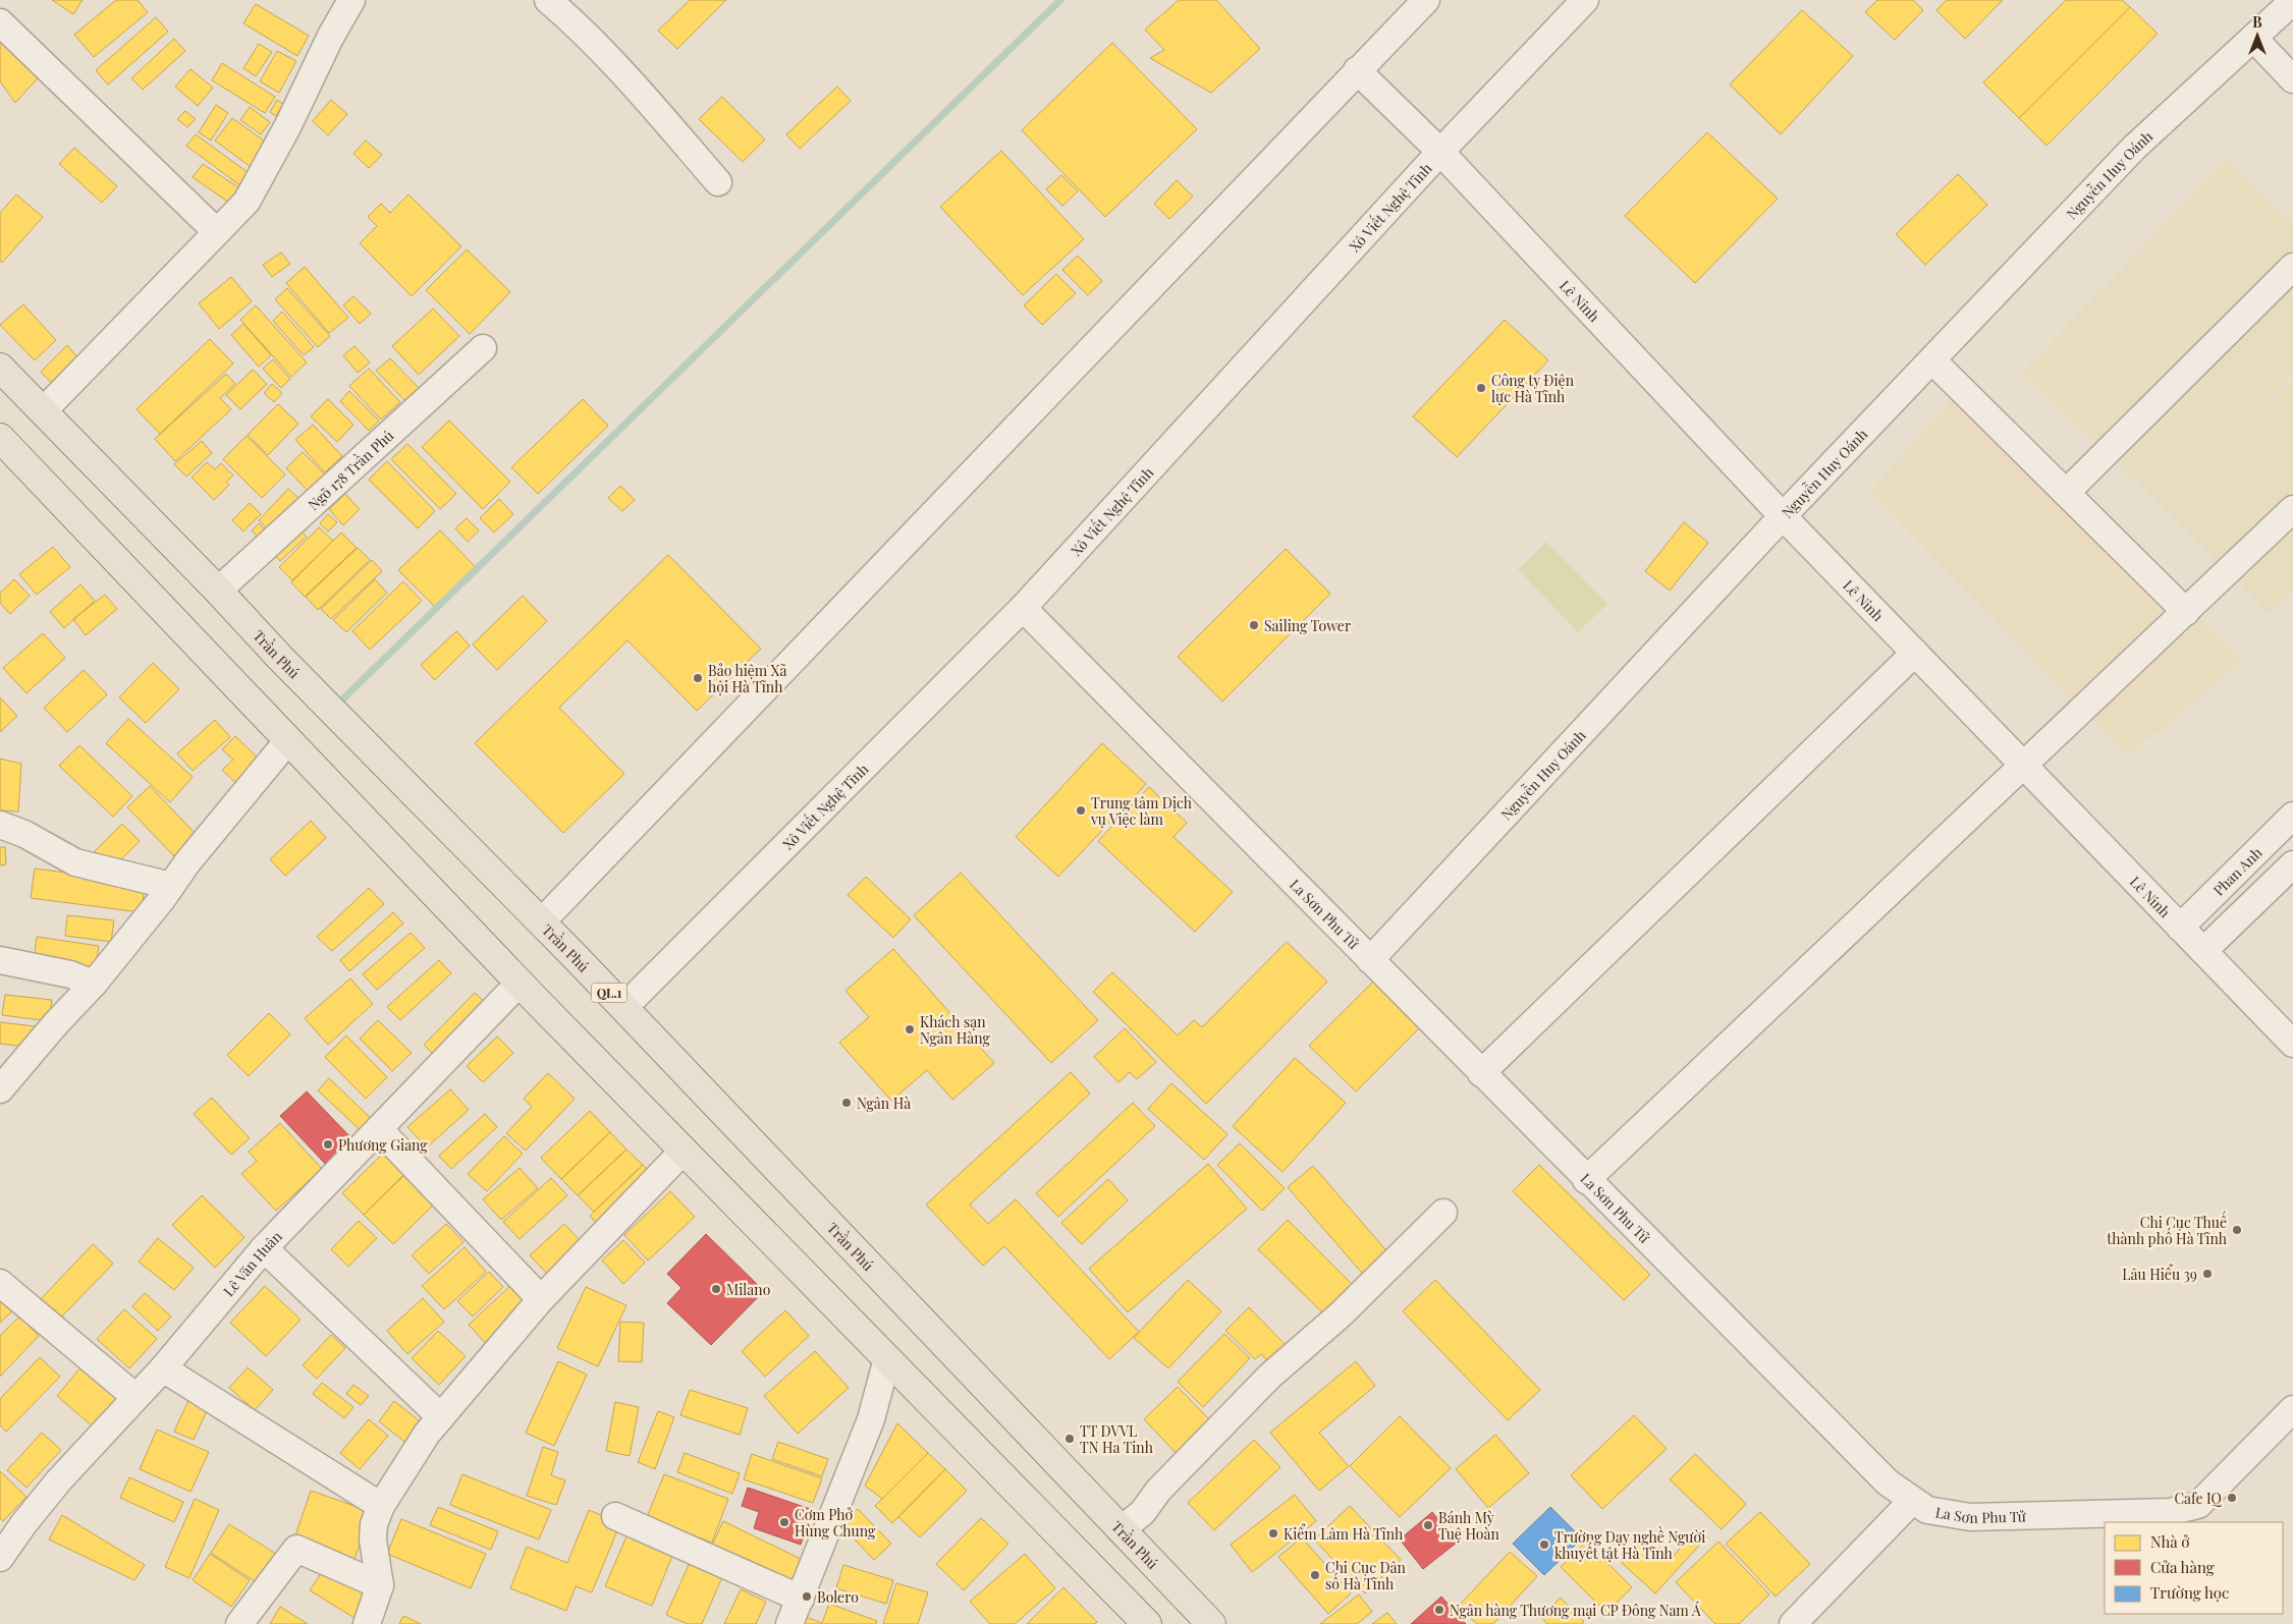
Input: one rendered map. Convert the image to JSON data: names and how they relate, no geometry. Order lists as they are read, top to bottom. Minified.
{"streets":{"main road":["Trần Phú","QL.1"],"street":["Nguyễn Huy Oánh","Xô Viết Nghệ Tĩnh","Lê Ninh","Ngõ 178 Trần Phú","Phan Anh","La Sơn Phu Tử","Lê Văn Huân"]},"crossings":[["Nguyễn Huy Oánh","Lê Ninh"],["Nguyễn Huy Oánh","La Sơn Phu Tử"],["Xô Viết Nghệ Tĩnh","Lê Ninh"],["Xô Viết Nghệ Tĩnh","Trần Phú"],["Xô Viết Nghệ Tĩnh","La Sơn Phu Tử"],["Lê Ninh","Phan Anh"],["Ngõ 178 Trần Phú","Trần Phú"]],"places":["Công ty Điện lực Hà Tĩnh","Sailing Tower","Bảo hiệm Xã hội Hà Tĩnh","Trung tâm Dịch vụ Việc làm","Khách sạn Ngân Hàng","Ngân Hà","Phương Giang","Chi Cục Thuế thành phố Hà Tĩnh","Lâu Hiểu 39","Milano","TT DVVL TN Ha Tinh","Cafe IQ","Cơm Phở Hùng Chung","Bánh Mỳ Tuệ Hoàn","Kiểm Lâm Hà Tĩnh","Trường Dạy nghề Người khuyết tật Hà Tĩnh","Chi Cục Dân số Hà Tĩnh","Bolero","Ngân hàng Thương mại CP Đông Nam Á"],"legend":["Nhà ở","Cửa hàng","Trường học"],"north":"top"}
